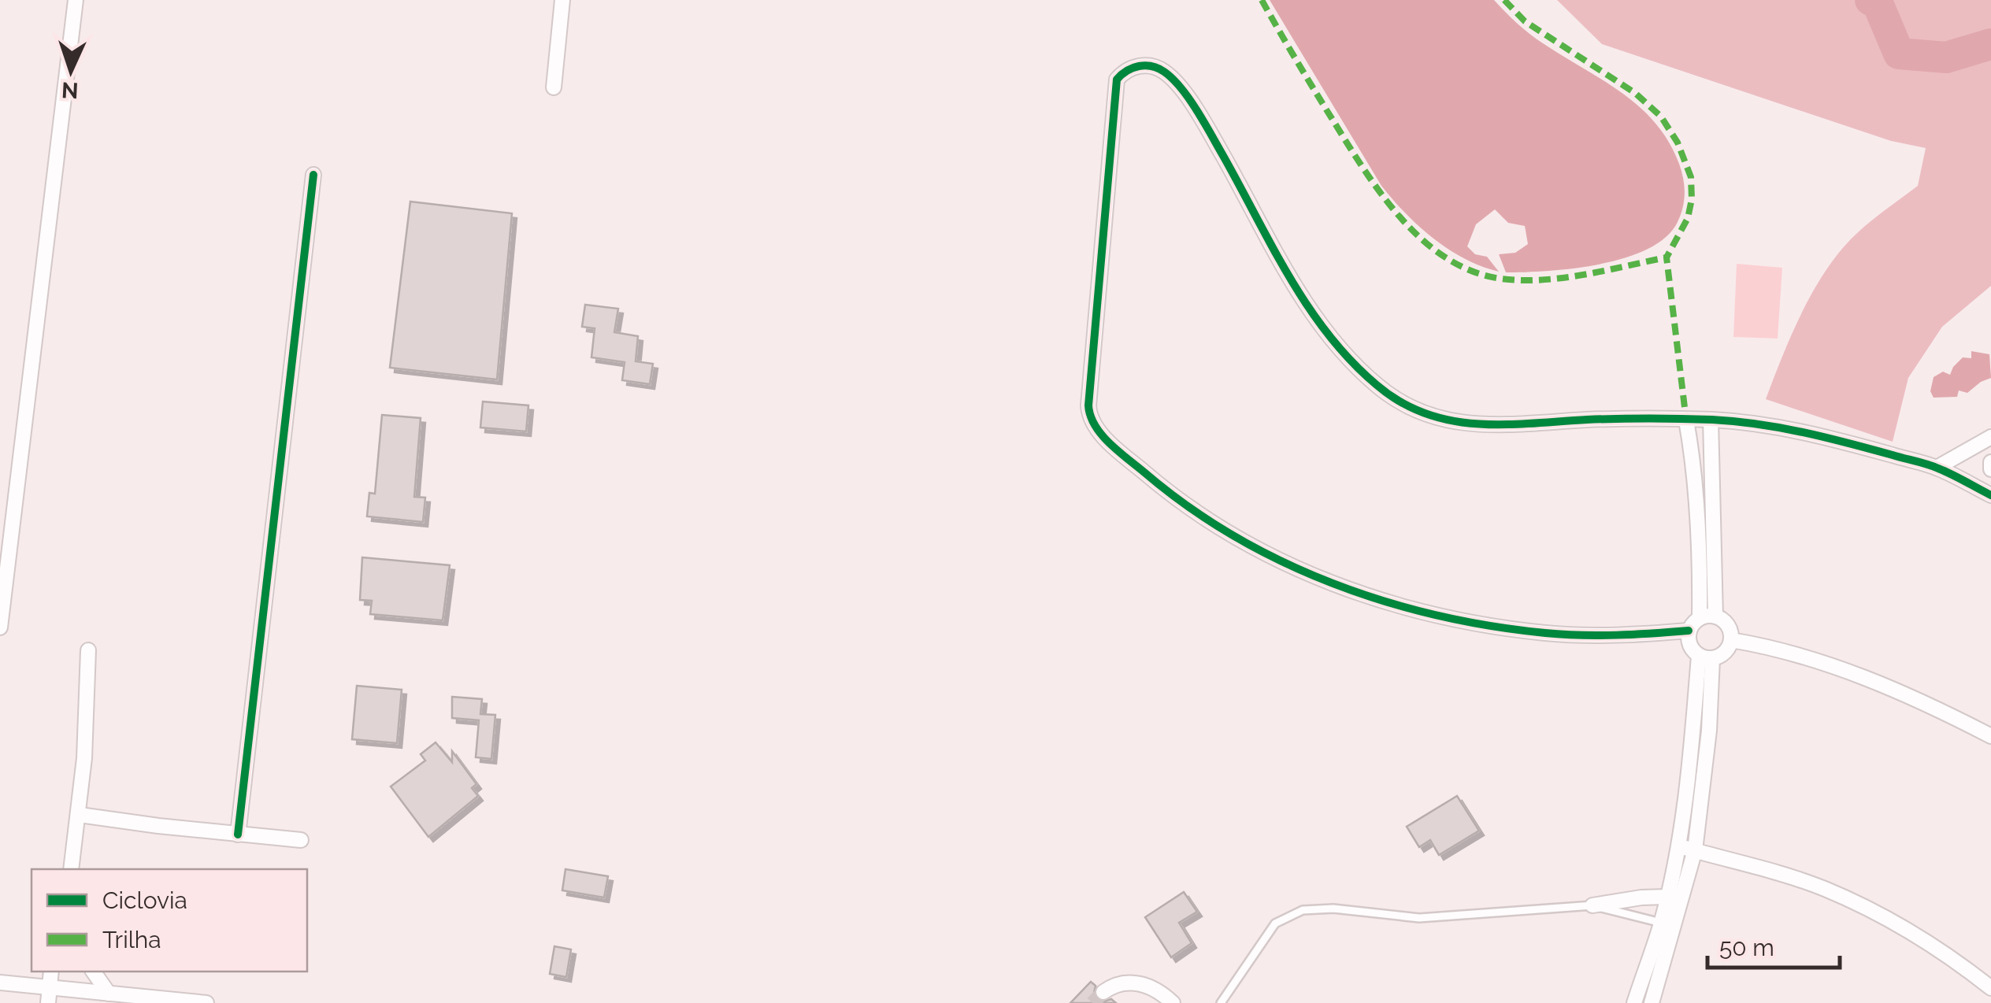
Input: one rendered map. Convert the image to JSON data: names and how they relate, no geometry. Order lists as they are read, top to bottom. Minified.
{"legend":["Ciclovia","Trilha"],"scale_bar":"50 m","north":"bottom"}
